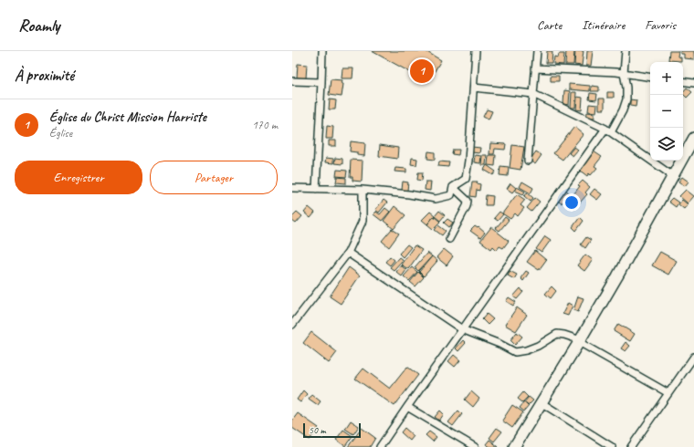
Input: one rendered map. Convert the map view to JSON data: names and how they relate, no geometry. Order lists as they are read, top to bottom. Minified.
{"scale_bar":"50 m","page":{"header":"Roamly","nav":["Carte","Itinéraire","Favoris"],"heading":"À proximité","pins":"1","map_buttons":["+","−"],"list":[{"mark":"1","name":"Église du Christ Mission Harriste","note":"Église","value":"170 m"}],"buttons":["Enregistrer","Partager"],"scale":"50 m"}}
